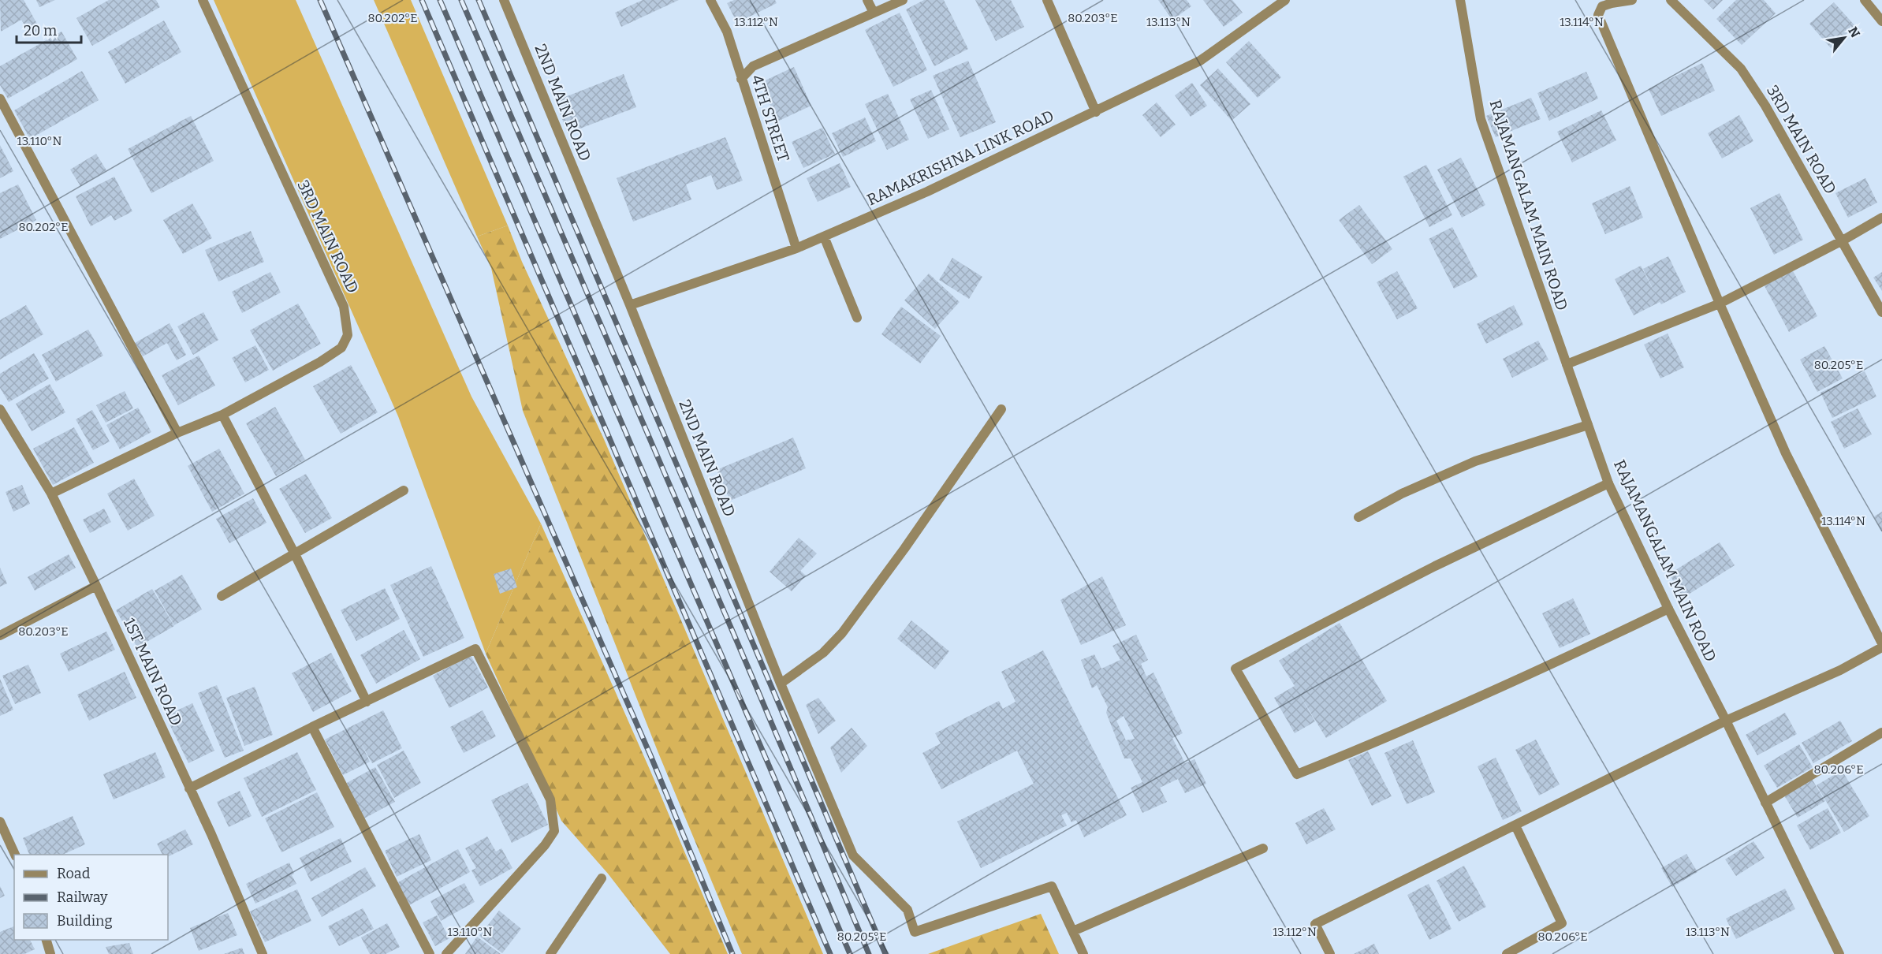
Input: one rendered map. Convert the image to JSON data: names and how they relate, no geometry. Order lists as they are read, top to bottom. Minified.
{"streets":{"street":["2ND MAIN ROAD","4TH STREET","3RD MAIN ROAD","RAMAKRISHNA LINK ROAD","RAJAMANGALAM MAIN ROAD","1ST MAIN ROAD"]},"crossings":[["2ND MAIN ROAD","RAMAKRISHNA LINK ROAD"],["4TH STREET","RAMAKRISHNA LINK ROAD"],["3RD MAIN ROAD","1ST MAIN ROAD"]],"legend":["Road","Railway","Building"],"scale_bar":"20 m","north":"top right","coordinates":["80.202°E","80.203°E","13.112°N","13.113°N","13.114°N","13.110°N","80.205°E","80.206°E"]}
